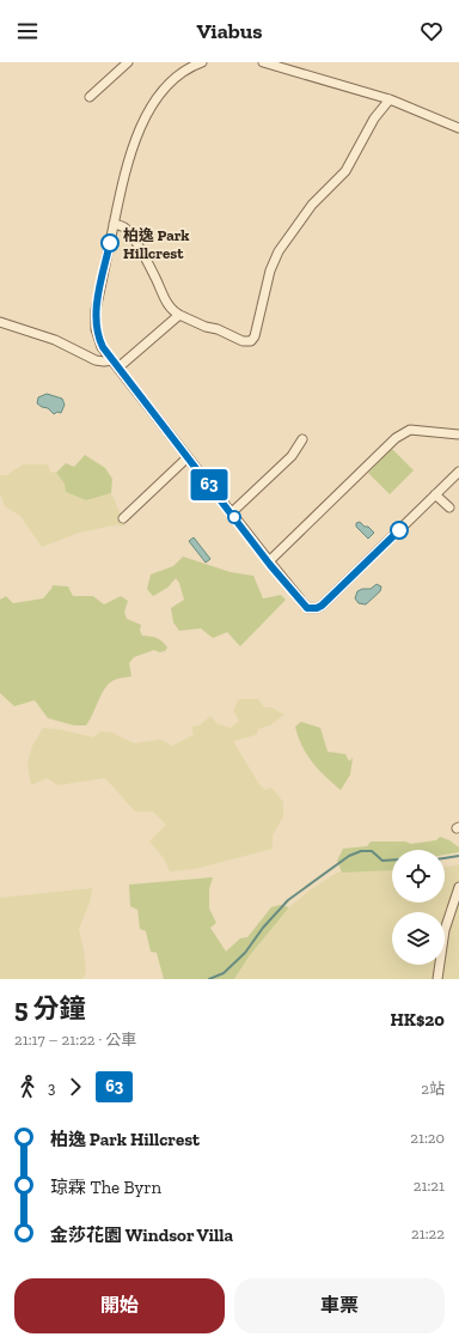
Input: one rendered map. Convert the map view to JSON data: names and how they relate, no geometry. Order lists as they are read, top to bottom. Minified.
{"places":["柏逸 Park Hillcrest"],"lines":["bus line 63"],"page":{"header":"Viabus","on_map":"63","heading":["5 分鐘","21:17 – 21:22 · 公車","HK$20"],"legs":["3","63","2站"],"list":[{"name":"柏逸 Park Hillcrest","value":"21:20"},{"name":"琼霖 The Byrn","value":"21:21"},{"name":"金莎花園 Windsor Villa","value":"21:22"}],"buttons":["開始","車票"]}}
